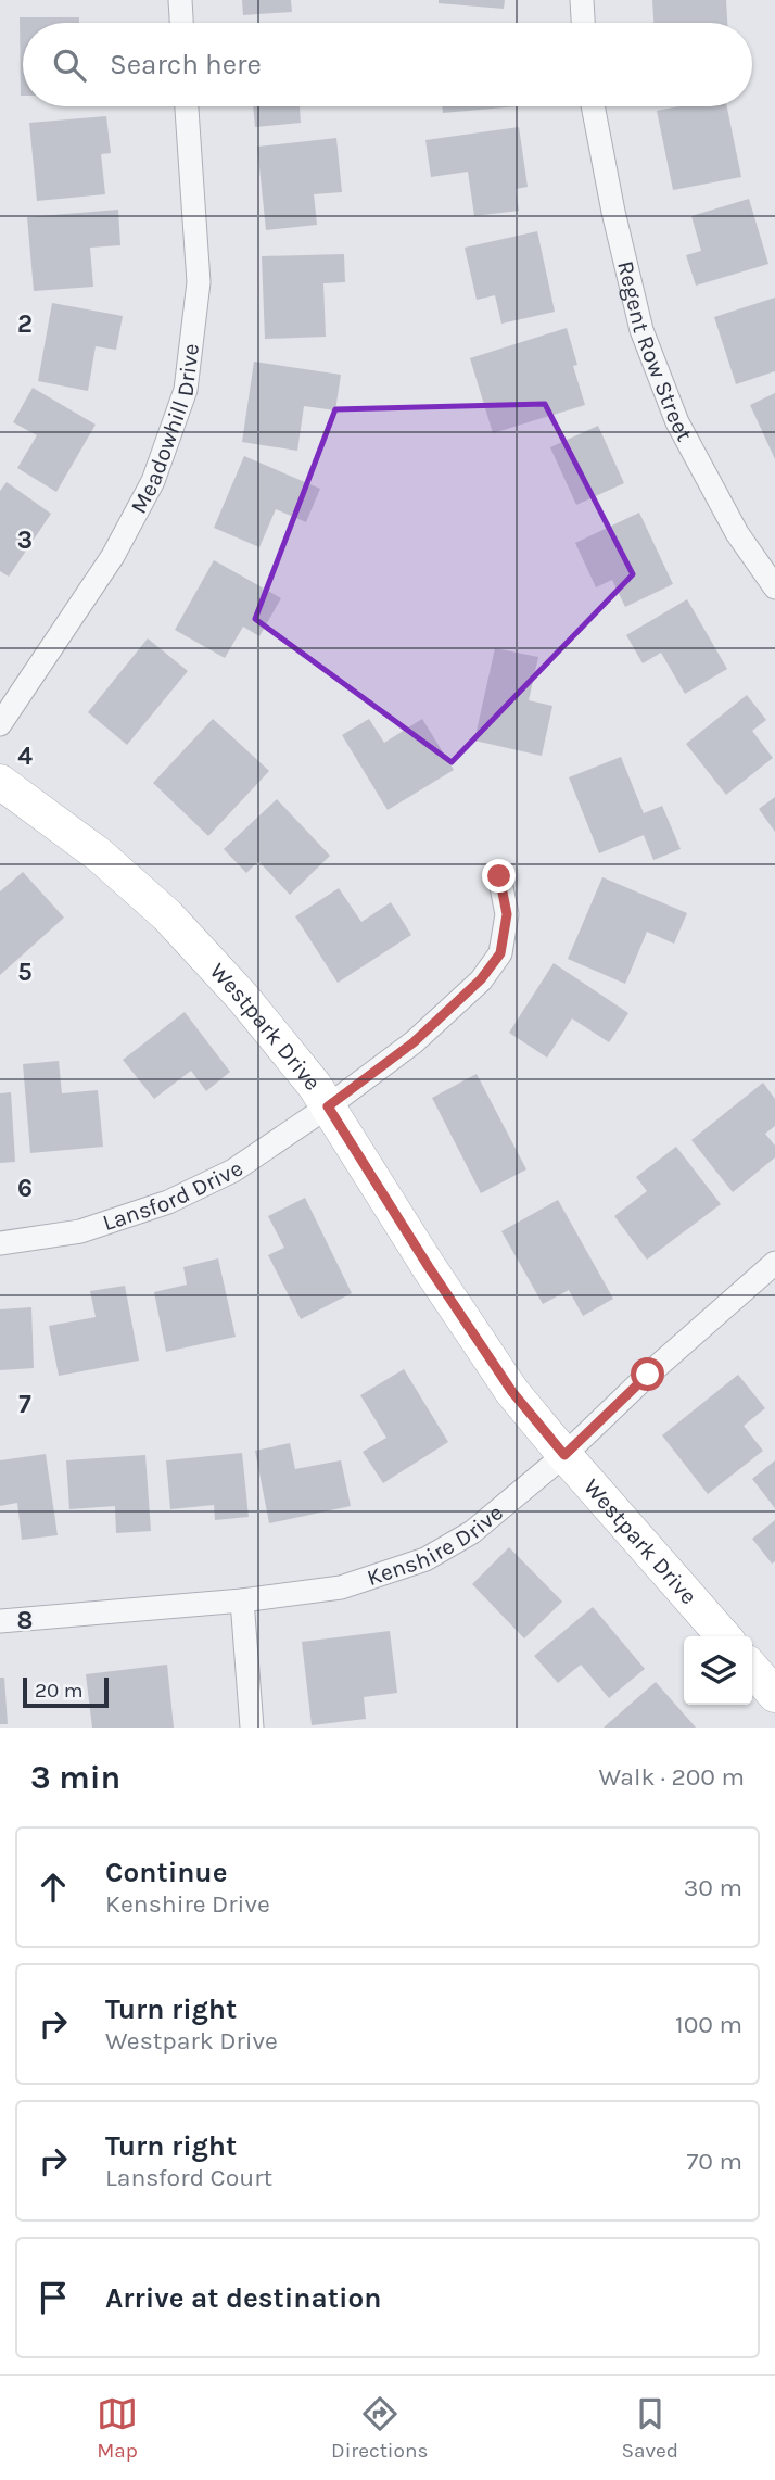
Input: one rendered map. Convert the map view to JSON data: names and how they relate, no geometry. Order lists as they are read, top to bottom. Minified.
{"streets":{"street":["Regent Row Street","Meadowhill Drive","Westpark Drive","Lansford Drive","Kenshire Drive"]},"crossings":[["Westpark Drive","Lansford Drive"],["Westpark Drive","Kenshire Drive"]],"scale_bar":"20 m","page":{"search":"Search here","scale":"20 m","heading":["3 min","Walk · 200 m"],"list":[["Continue","Kenshire Drive","30 m"],["Turn right","Westpark Drive","100 m"],["Turn right","Lansford Court","70 m"],"Arrive at destination"],"nav":["Map","Directions","Saved"]},"grid":{"rows":["2","3","4","5","6","7","8"]}}
